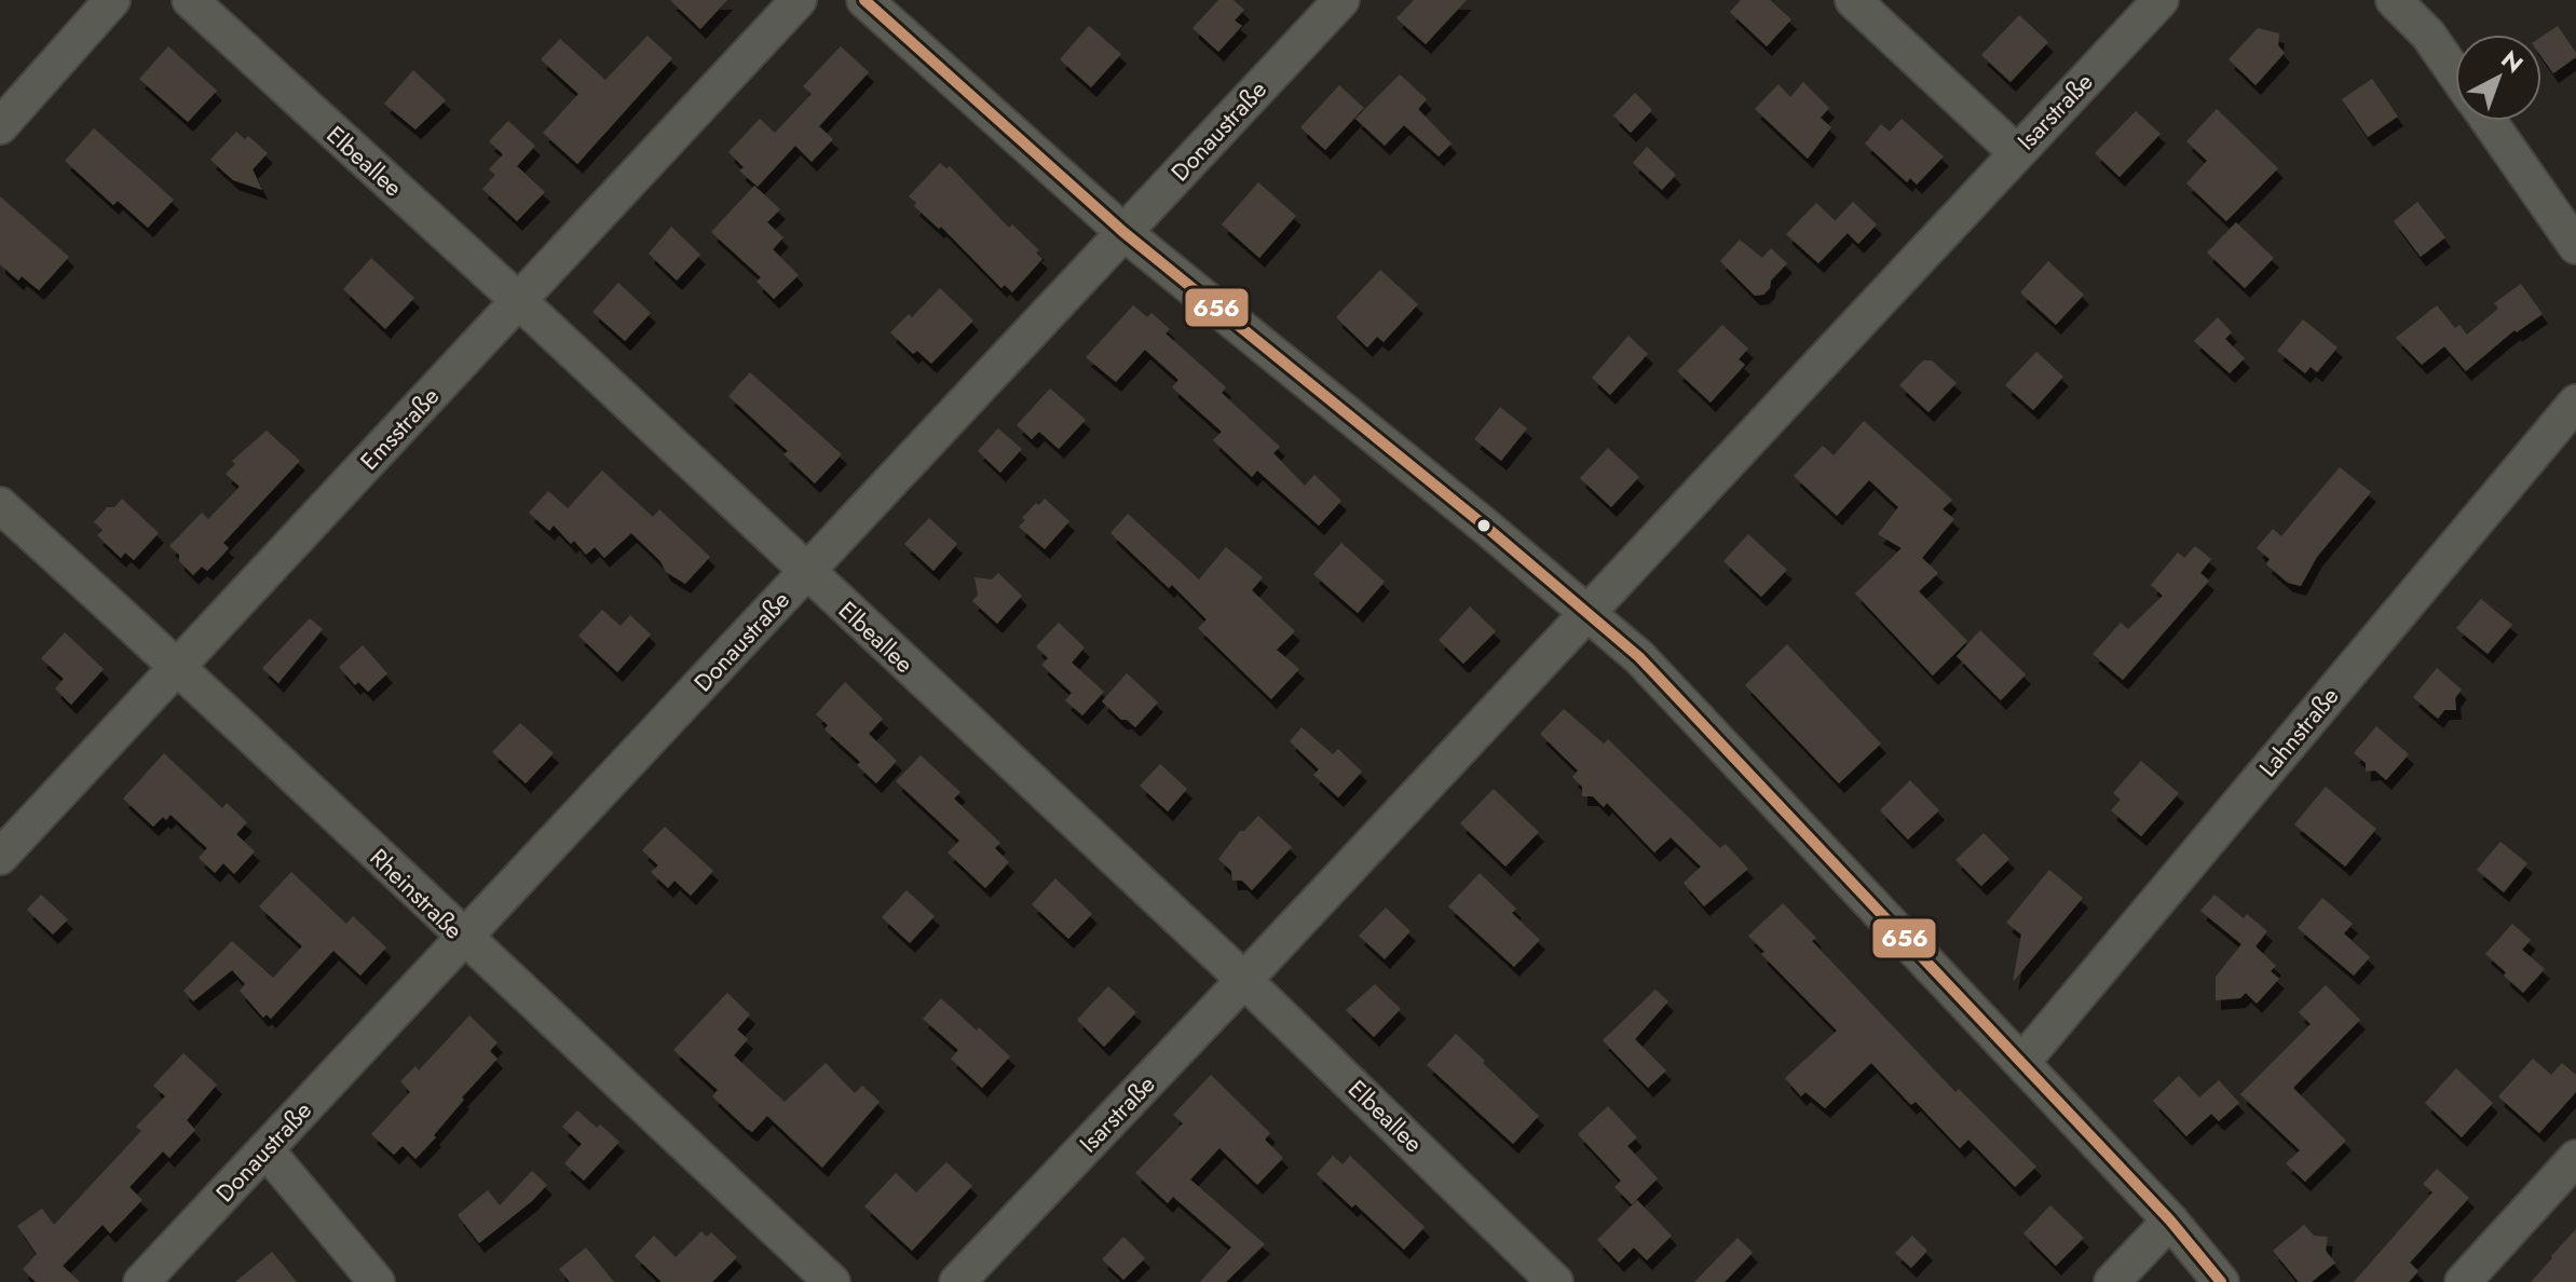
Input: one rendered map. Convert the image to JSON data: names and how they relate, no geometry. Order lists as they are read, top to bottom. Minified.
{"streets":{"street":["Isarstraße","Donaustraße","Elbeallee","Emsstraße","Lahnstraße","Rheinstraße"]},"crossings":[["Isarstraße","Elbeallee"],["Donaustraße","Elbeallee"],["Donaustraße","Rheinstraße"],["Elbeallee","Emsstraße"],["Emsstraße","Rheinstraße"]],"lines":["transit line 656"],"north":"top right"}
